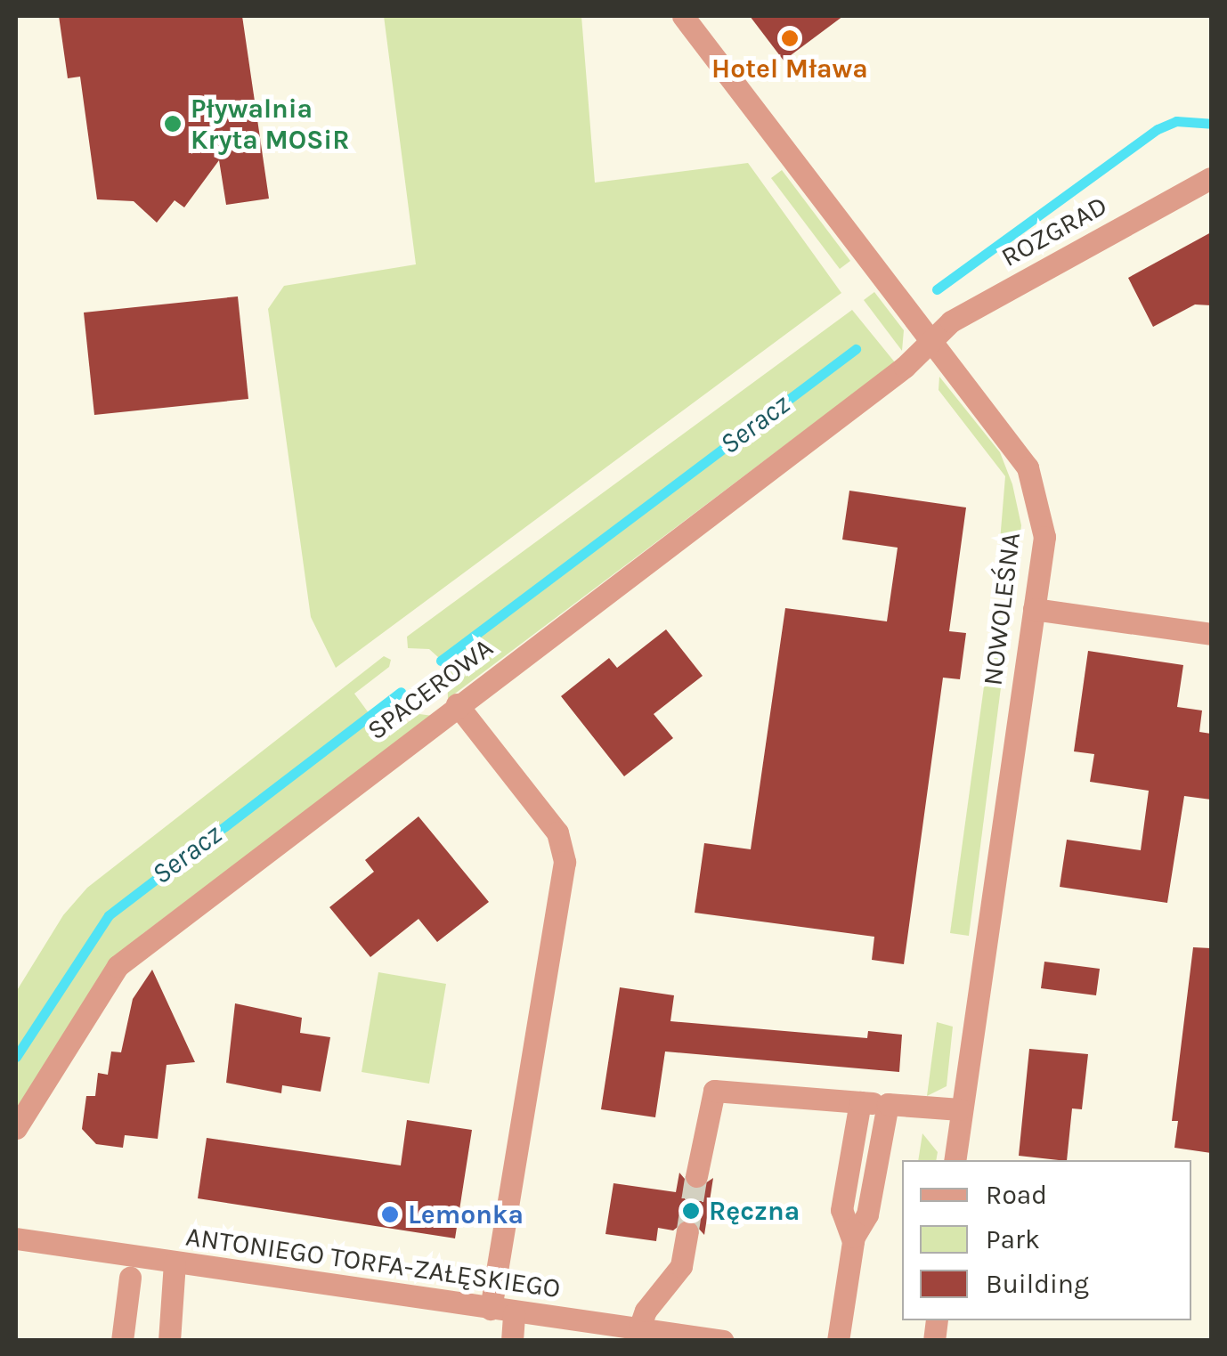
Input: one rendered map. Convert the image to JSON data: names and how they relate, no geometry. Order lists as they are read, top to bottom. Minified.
{"streets":{"street":["ROZGRAD","NOWOLEŚNA","SPACEROWA","ANTONIEGO TORFA-ZAŁĘSKIEGO"]},"crossings":[["ROZGRAD","NOWOLEŚNA"],["ROZGRAD","SPACEROWA"],["NOWOLEŚNA","SPACEROWA"]],"water":["Seracz"],"places":["Hotel Mława","Pływalnia Kryta MOSiR","Ręczna","Lemonka"],"legend":["Road","Park","Building"]}
